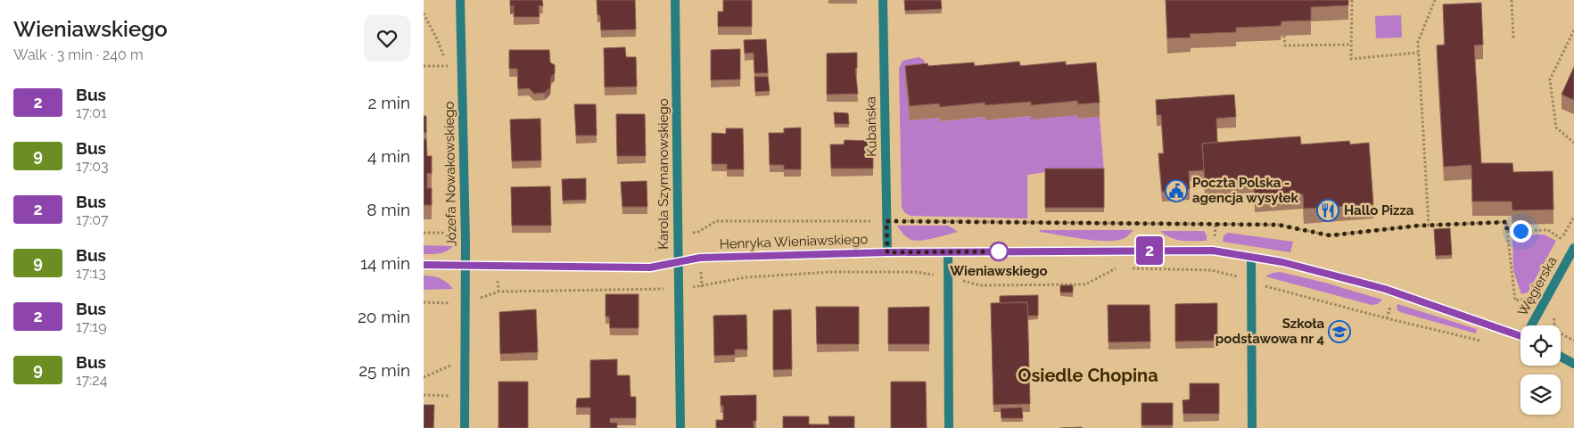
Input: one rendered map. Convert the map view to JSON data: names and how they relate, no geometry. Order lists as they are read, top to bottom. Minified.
{"streets":{"street":["Kubańska","Józefa Nowakowskiego","Karola Szymanowskiego","Henryka Wieniawskiego","Węgierska"]},"crossings":[["Kubańska","Henryka Wieniawskiego"],["Józefa Nowakowskiego","Henryka Wieniawskiego"],["Karola Szymanowskiego","Henryka Wieniawskiego"]],"districts":["Osiedle Chopina"],"places":{"public building":["Poczta Polska - agencja wysyłek"],"restaurant":["Hallo Pizza"],"other":["Wieniawskiego"],"school or university":["Szkoła podstawowa nr 4"]},"lines":["bus line 2"],"page":{"heading":["Wieniawskiego","Walk · 3 min · 240 m"],"on_map":"2","list":[{"mark":"2","name":"Bus","note":"17:01","value":"2 min"},{"mark":"9","name":"Bus","note":"17:03","value":"4 min"},{"mark":"2","name":"Bus","note":"17:07","value":"8 min"},{"mark":"9","name":"Bus","note":"17:13","value":"14 min"},{"mark":"2","name":"Bus","note":"17:19","value":"20 min"},{"mark":"9","name":"Bus","note":"17:24","value":"25 min"}]}}
